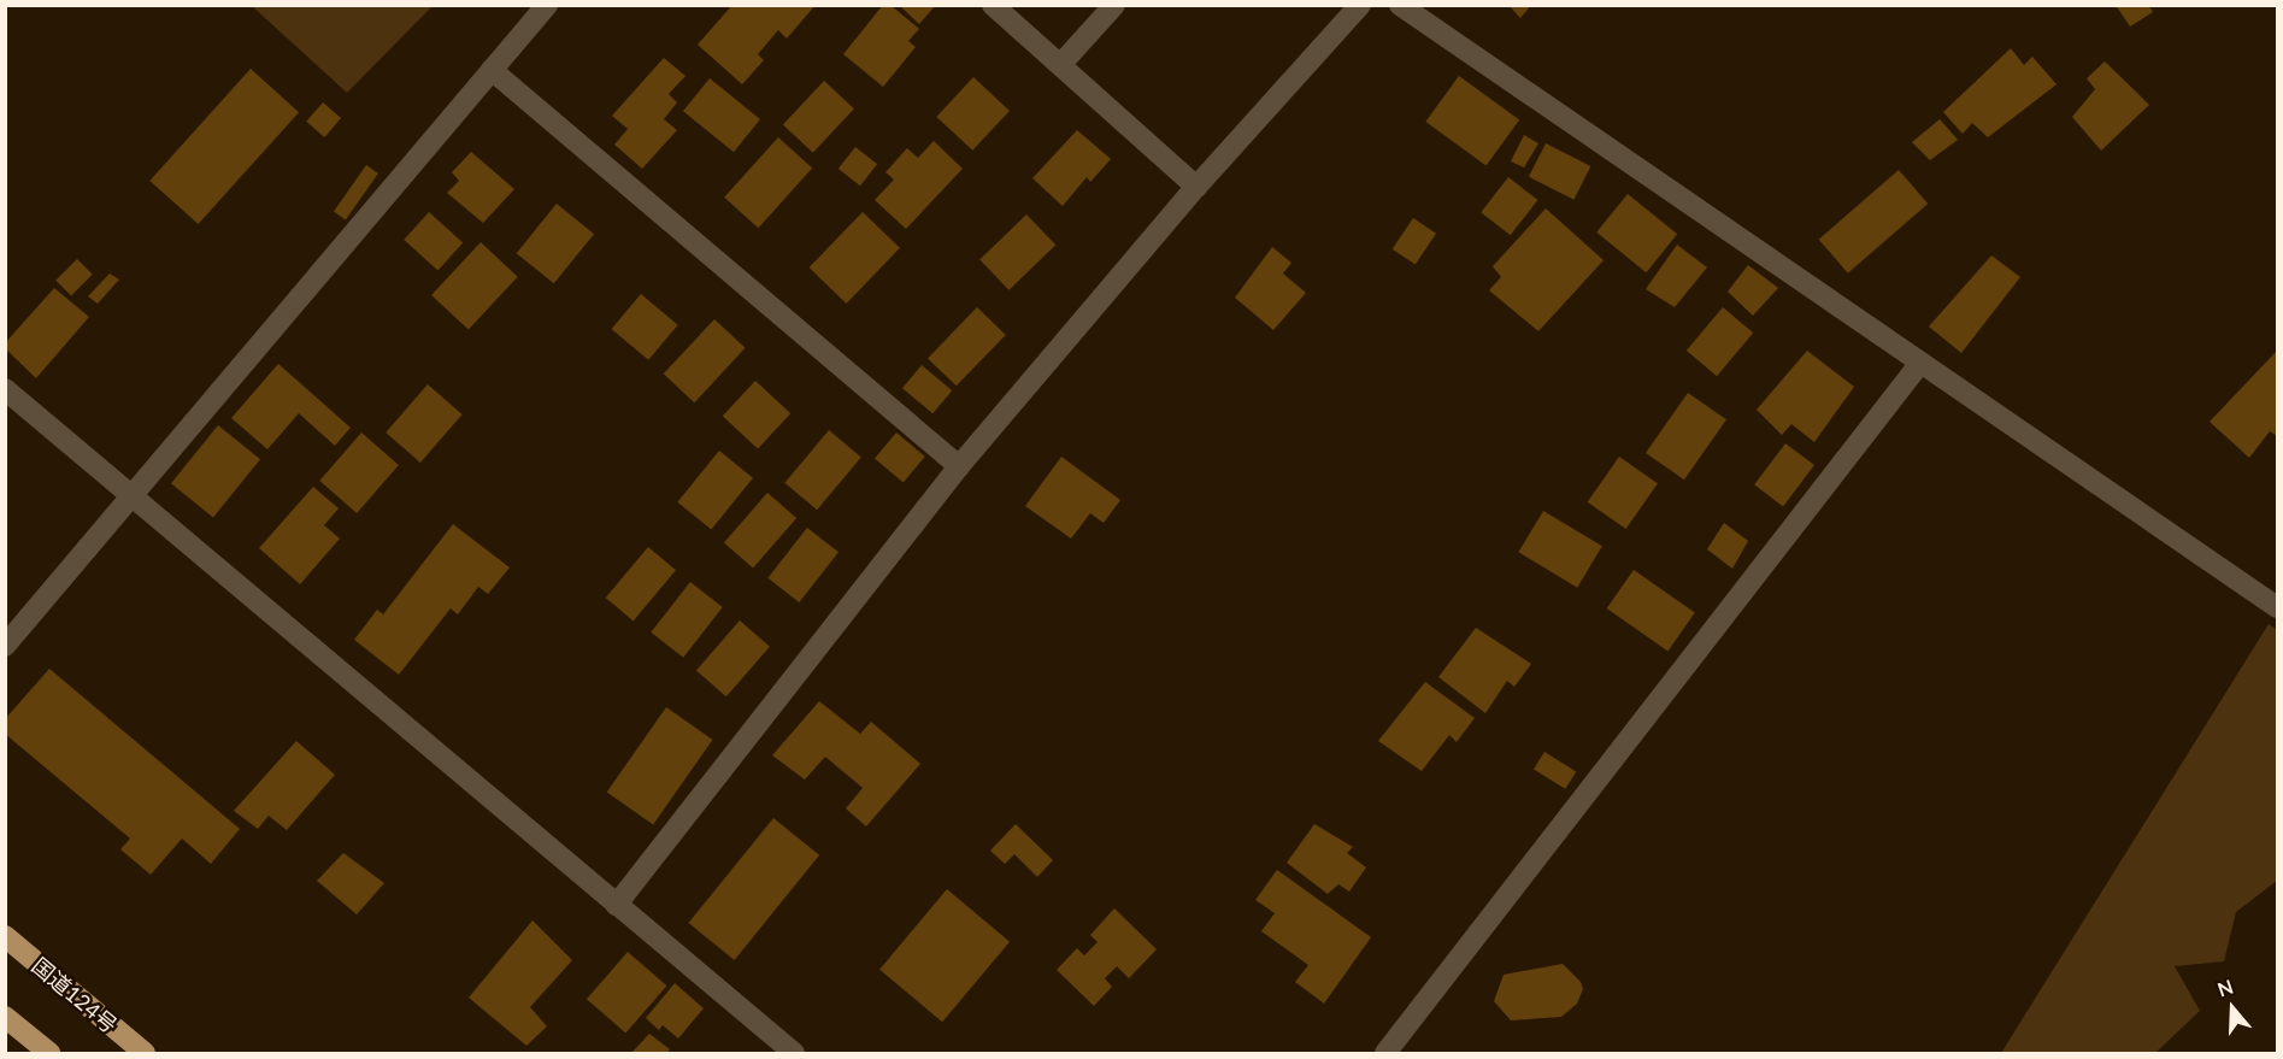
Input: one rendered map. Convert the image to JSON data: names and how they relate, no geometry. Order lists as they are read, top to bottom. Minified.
{"streets":{"highway":["国道124号"]},"north":"top"}
